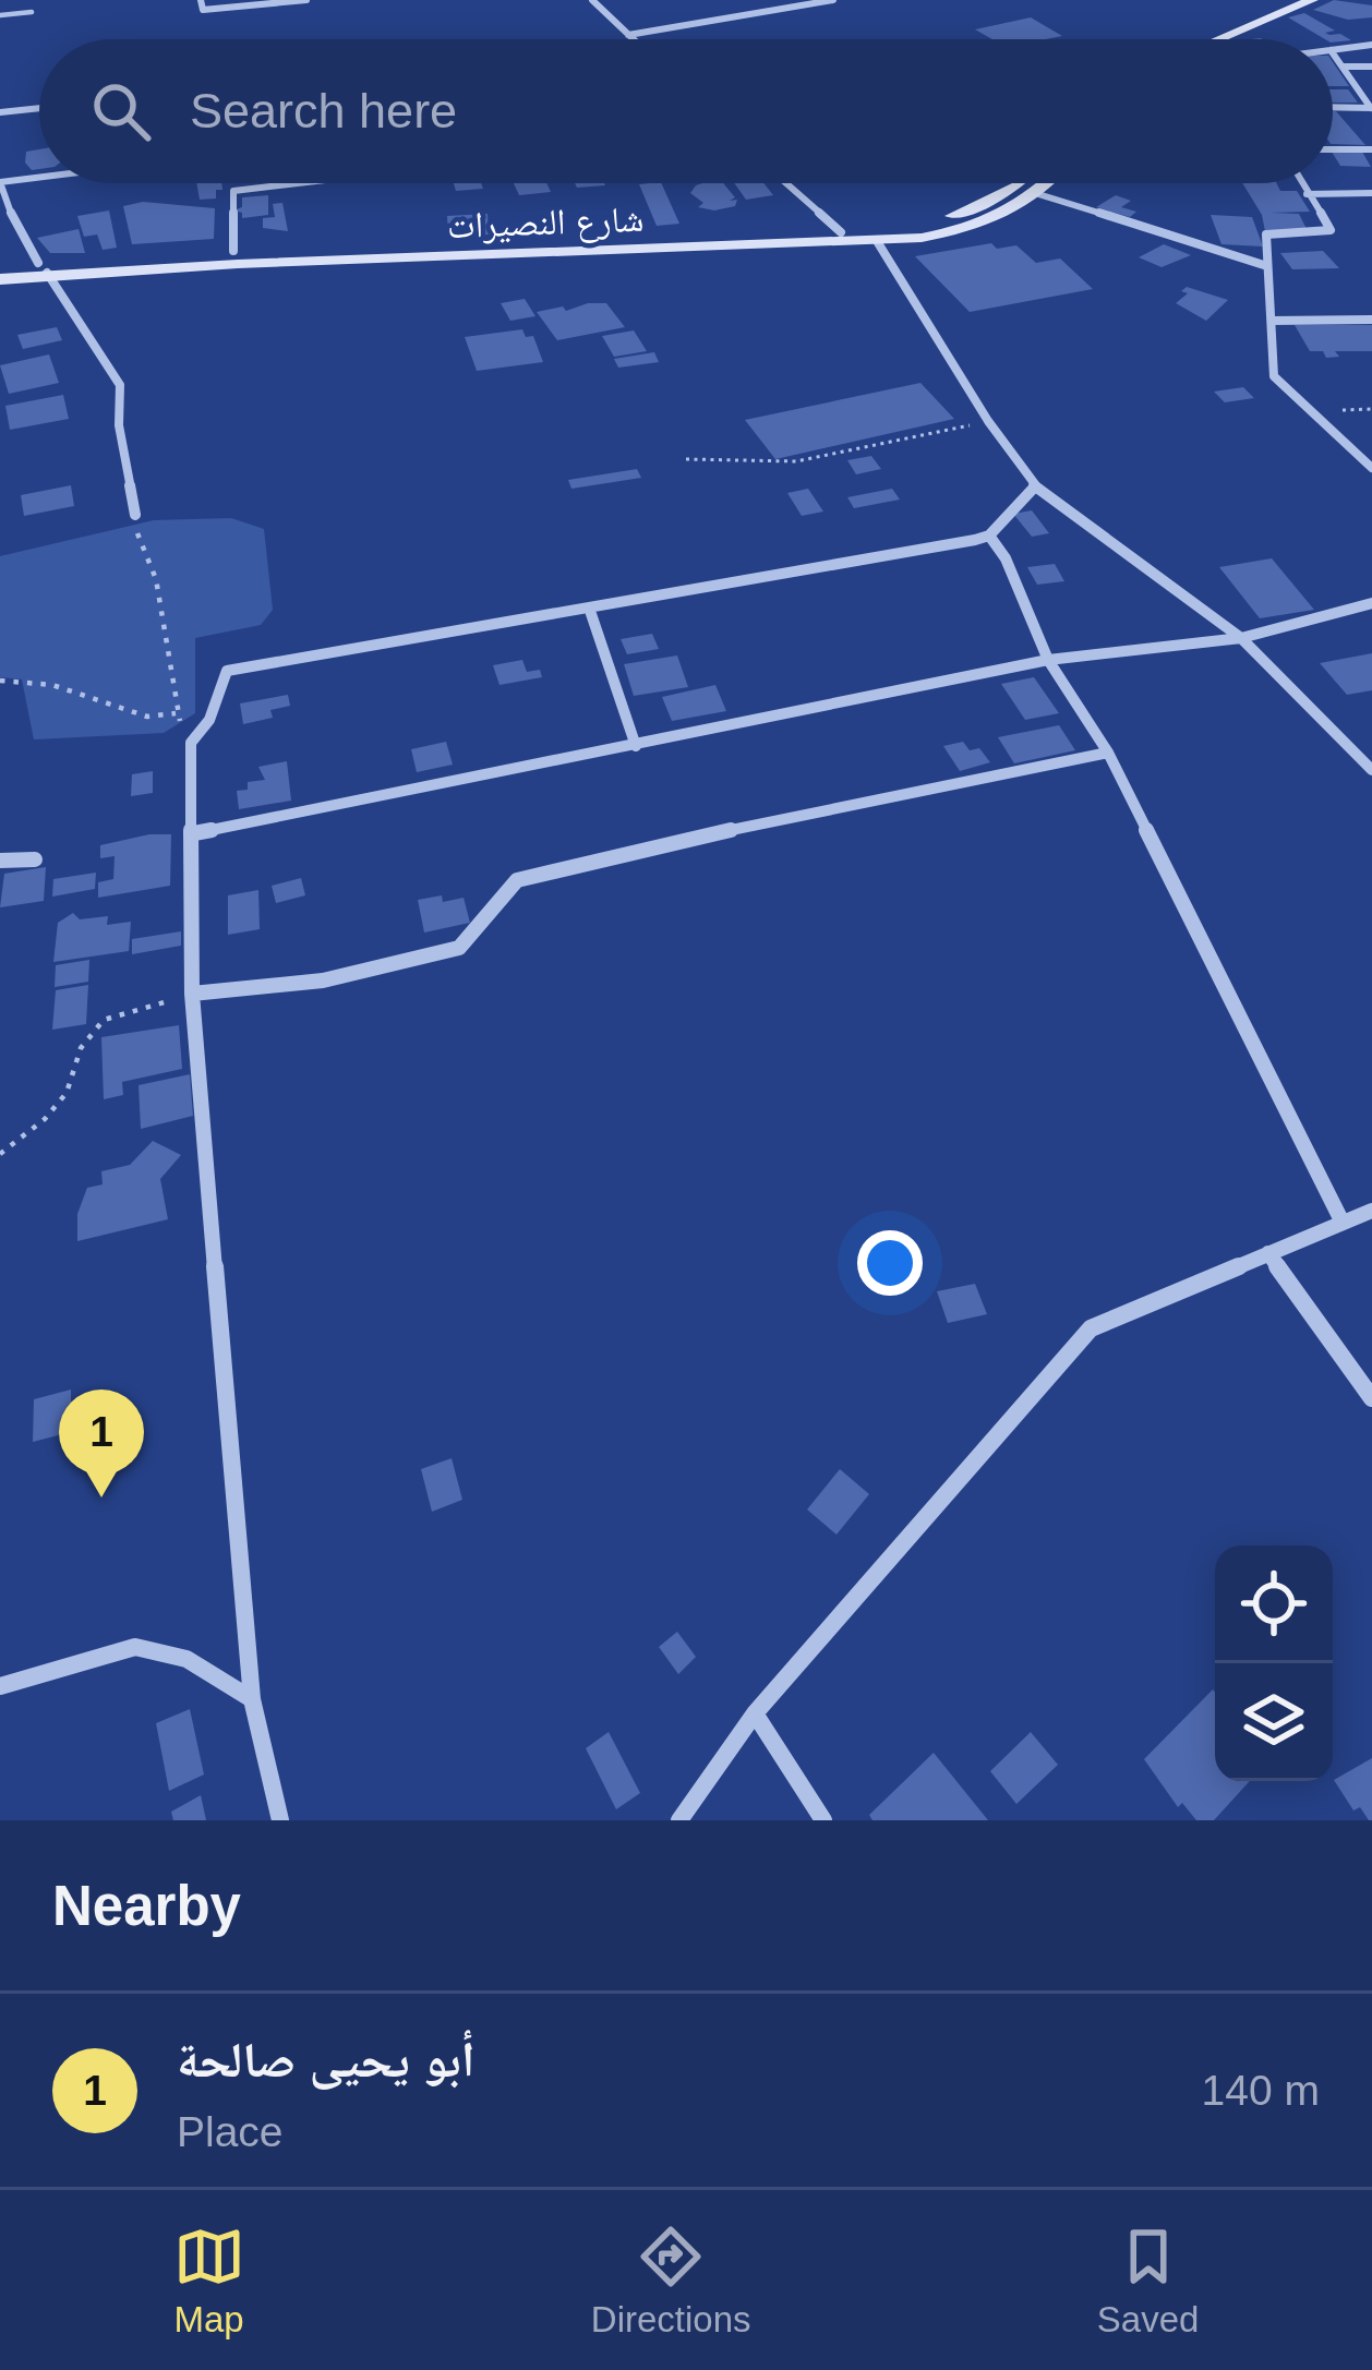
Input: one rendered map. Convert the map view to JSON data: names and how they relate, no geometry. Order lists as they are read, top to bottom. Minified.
{"streets":{"main road":["شارع النصيرات"]},"page":{"search":"Search here","pins":"1","heading":"Nearby","list":[{"mark":"1","name":"أبو يحيى صالحة","note":"Place","value":"140 m"}],"nav":["Map","Directions","Saved"]}}
